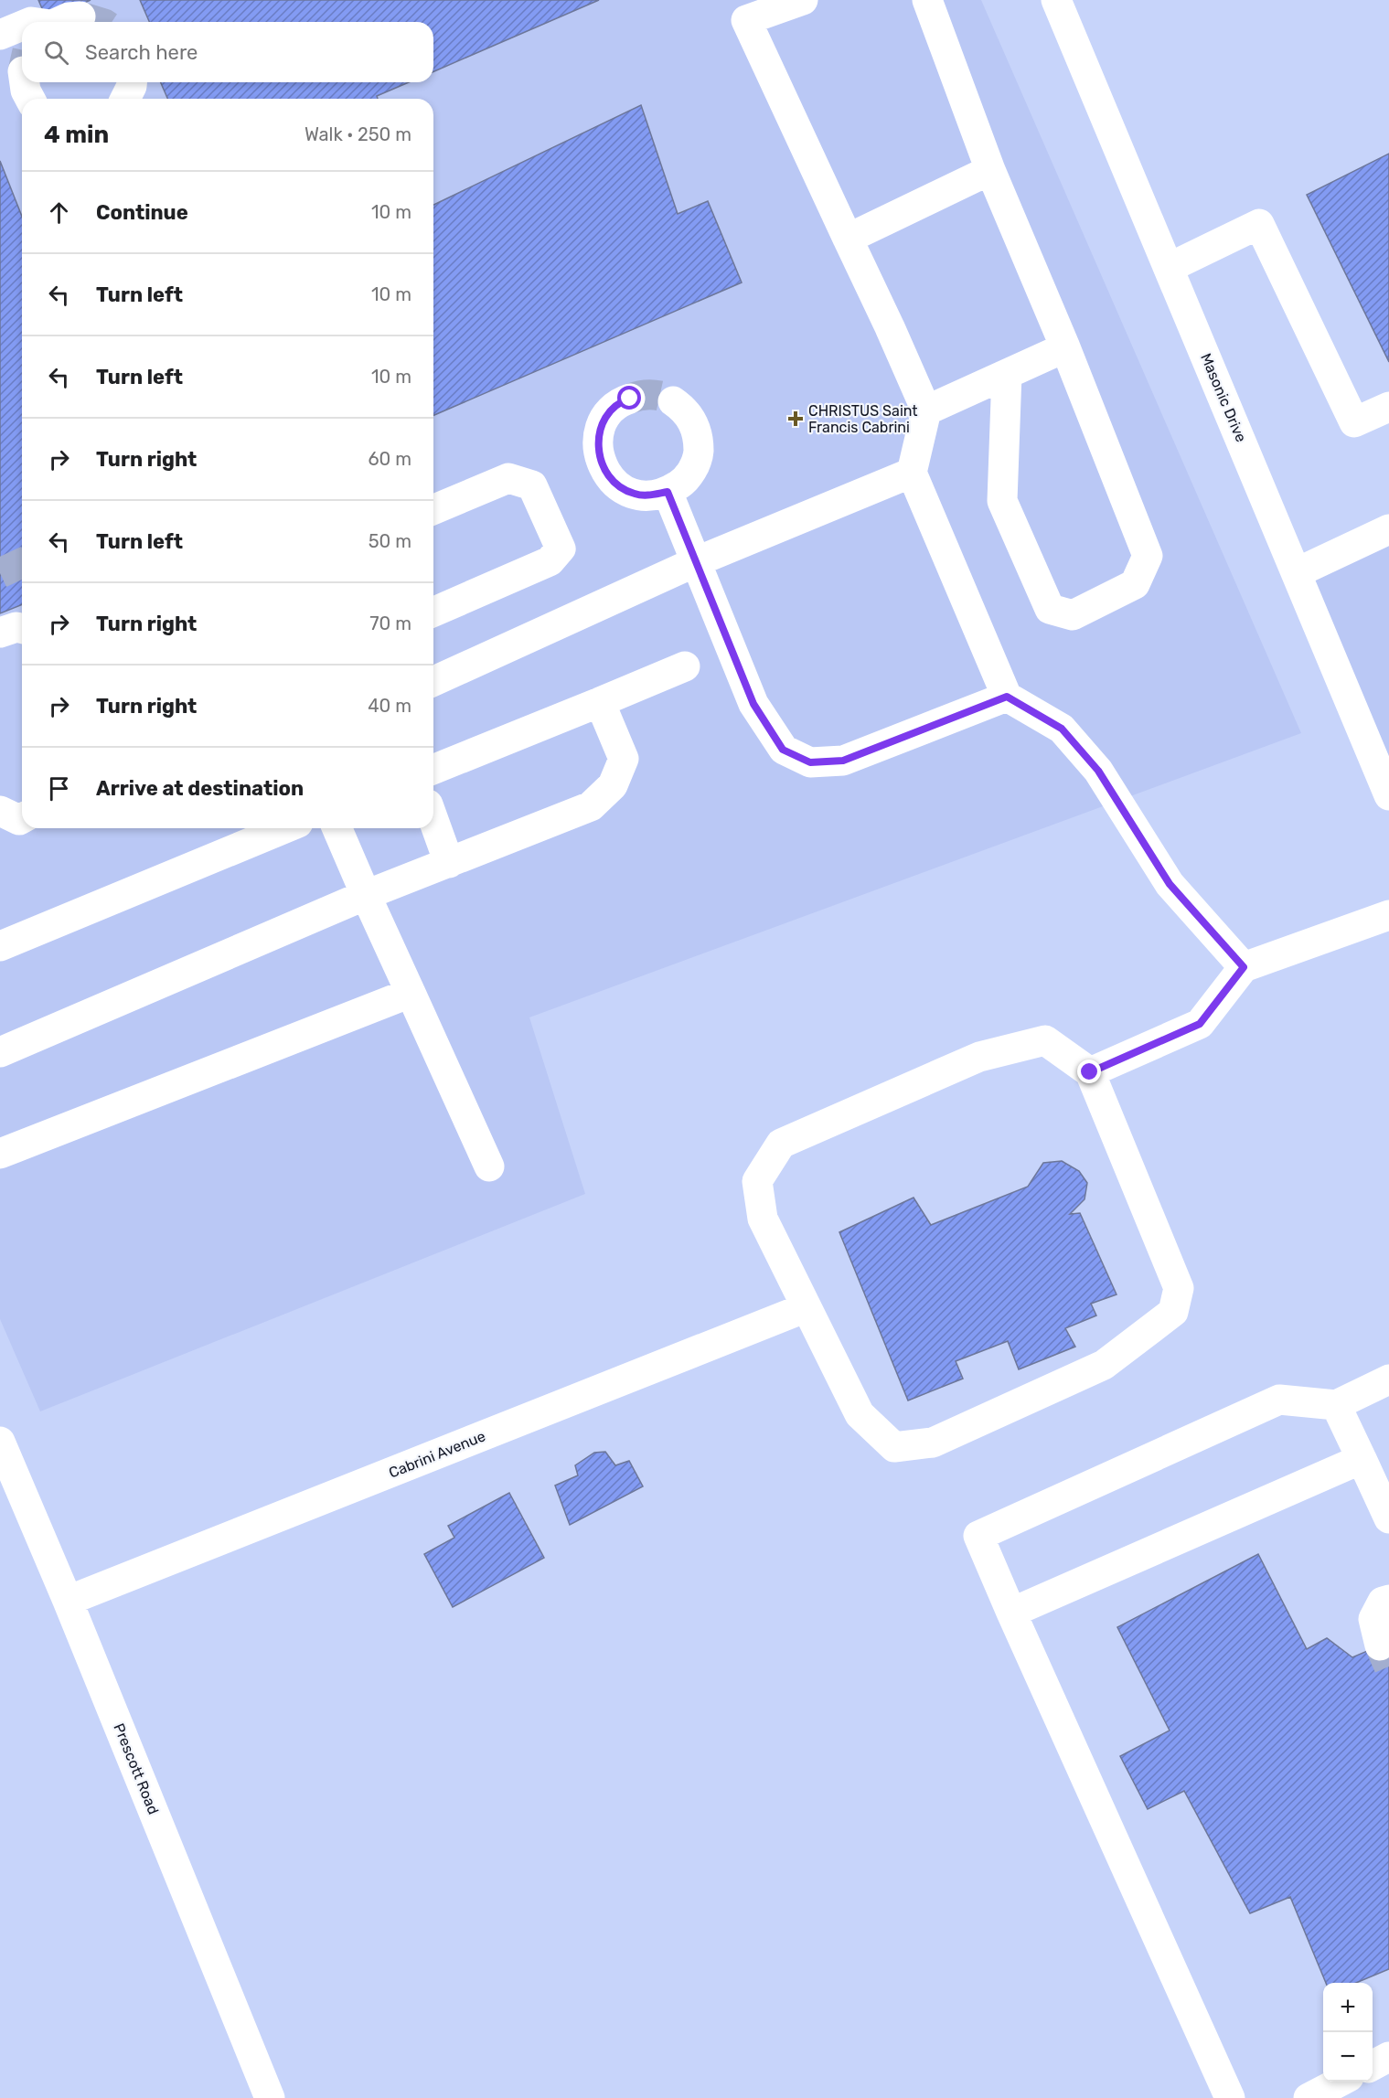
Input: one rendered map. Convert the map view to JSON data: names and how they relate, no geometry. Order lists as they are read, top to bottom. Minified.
{"streets":{"street":["Masonic Drive","Cabrini Avenue","Prescott Road"]},"crossings":[["Cabrini Avenue","Prescott Road"]],"places":{"health":["CHRISTUS Saint Francis Cabrini"]},"page":{"search":"Search here","heading":["4 min","Walk · 250 m"],"list":[["Continue","10 m"],["Turn left","10 m"],["Turn left","10 m"],["Turn right","60 m"],["Turn left","50 m"],["Turn right","70 m"],["Turn right","40 m"],"Arrive at destination"],"map_buttons":["+","−"]}}
